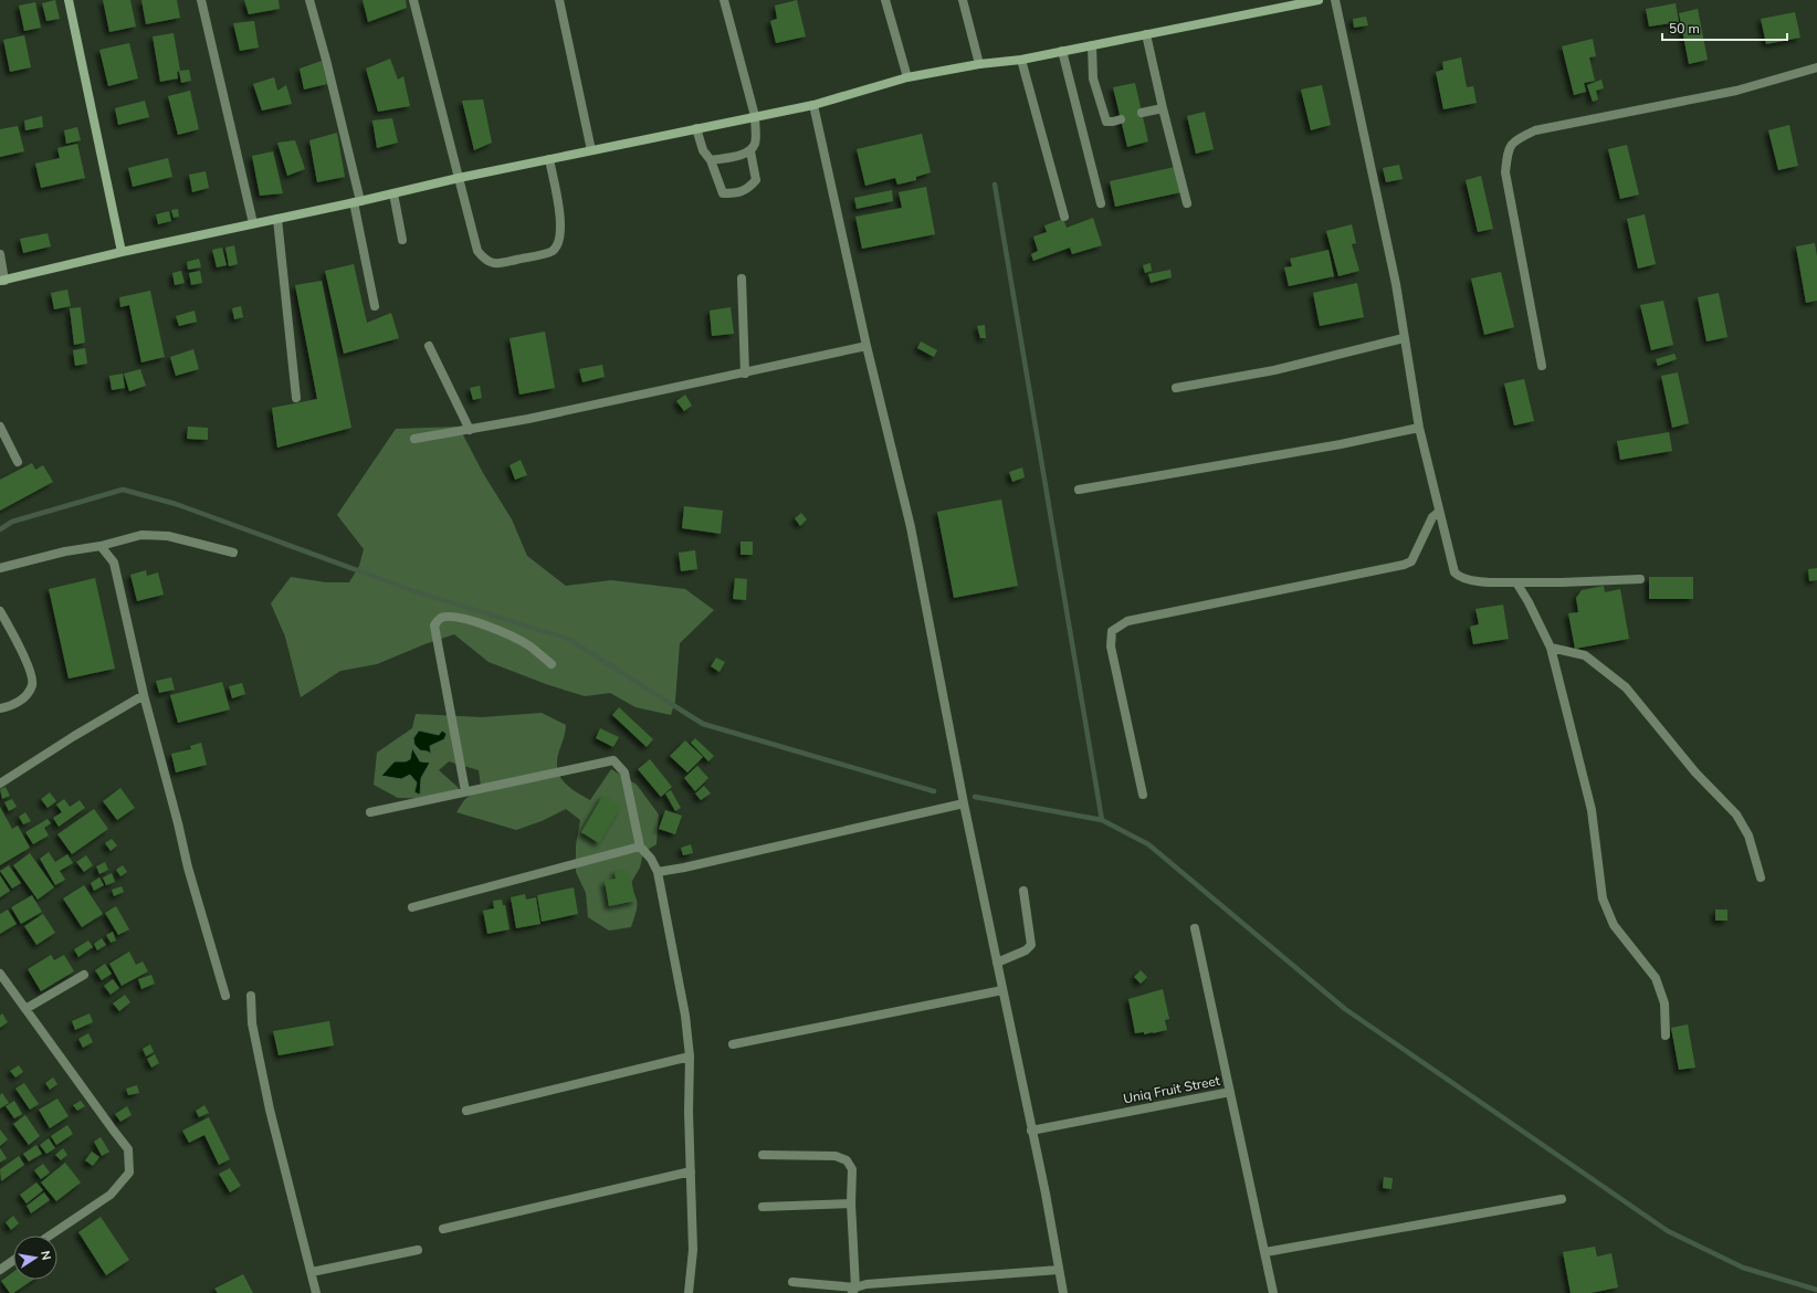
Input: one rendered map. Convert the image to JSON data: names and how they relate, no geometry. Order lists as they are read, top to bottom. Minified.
{"streets":{"street":["Uniq Fruit Street"]},"scale_bar":"50 m","north":"right"}
